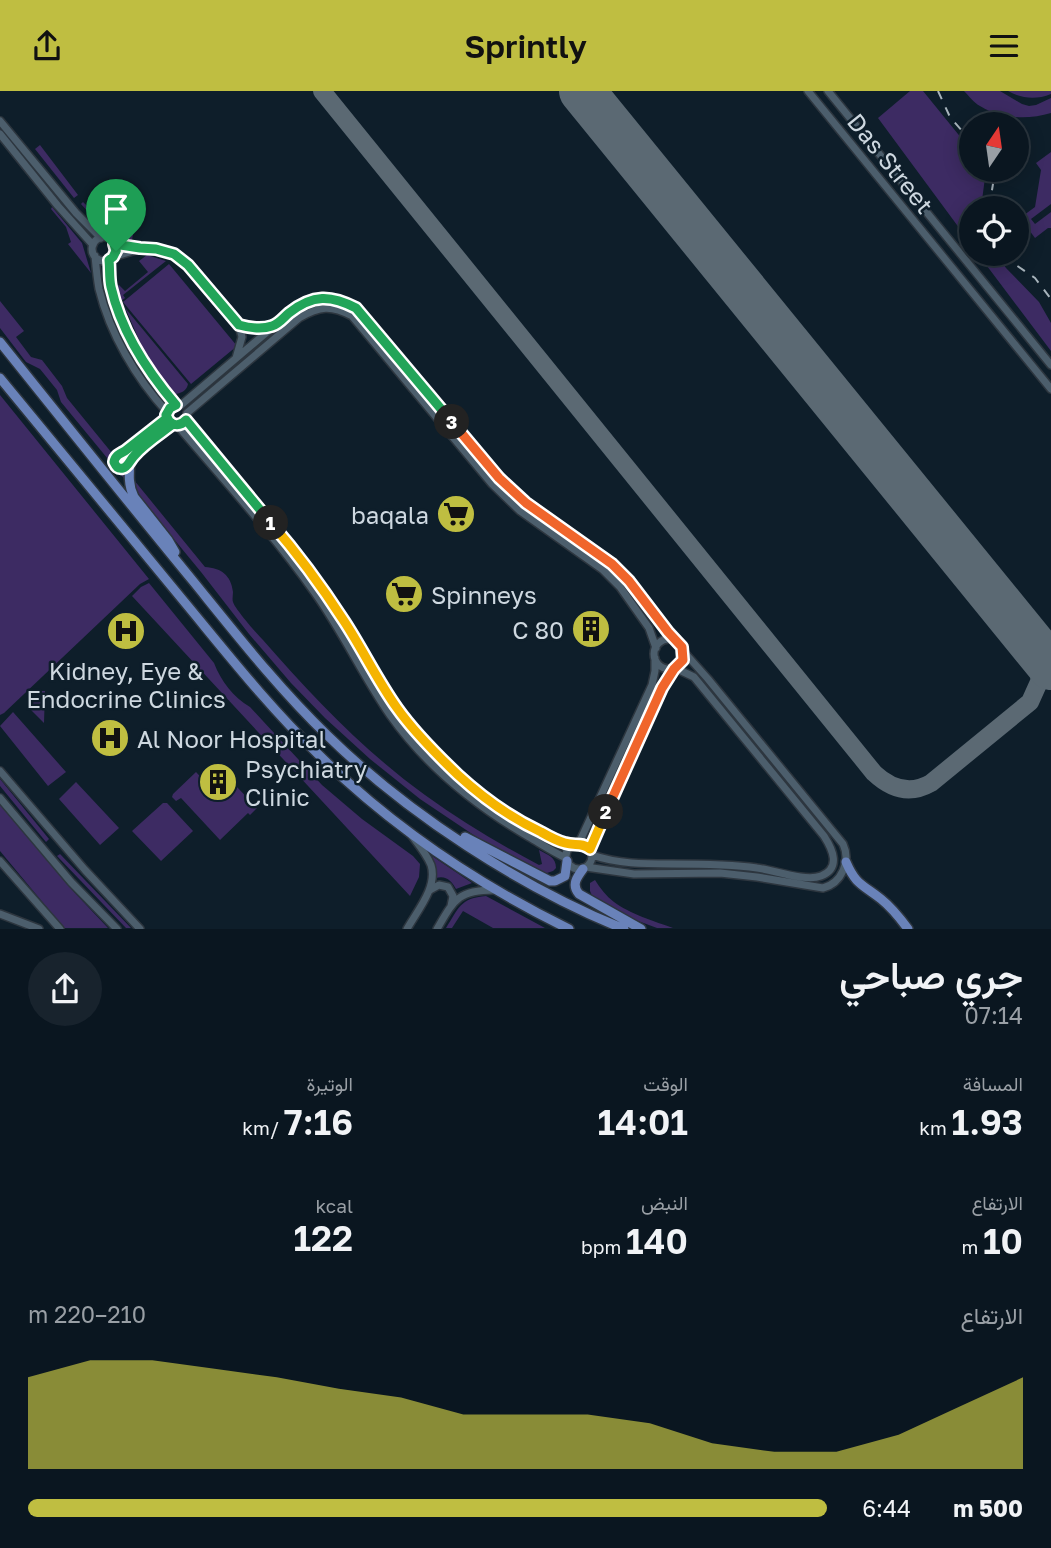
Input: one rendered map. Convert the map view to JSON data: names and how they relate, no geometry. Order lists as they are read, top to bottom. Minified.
{"streets":{"street":["Das Street"]},"places":{"supermarket":["baqala","Spinneys"],"building":["C 80","Psychiatry Clinic"],"hospital":["Kidney, Eye & Endocrine Clinics","Al Noor Hospital"]},"north":"top","page":{"header":"Sprintly","pins":["3","1","2"],"heading":["جري صباحي","07:14"],"stats":[["المسافة","1.93 km"],["الوقت","14:01"],["الوتيرة","7:16 /km"],["الارتفاع","10 m"],["النبض","140 bpm"],["kcal","122"]],"chart":["الارتفاع","210–220 m"],"list":[{"name":"500 m","note":"6:44"}]}}
